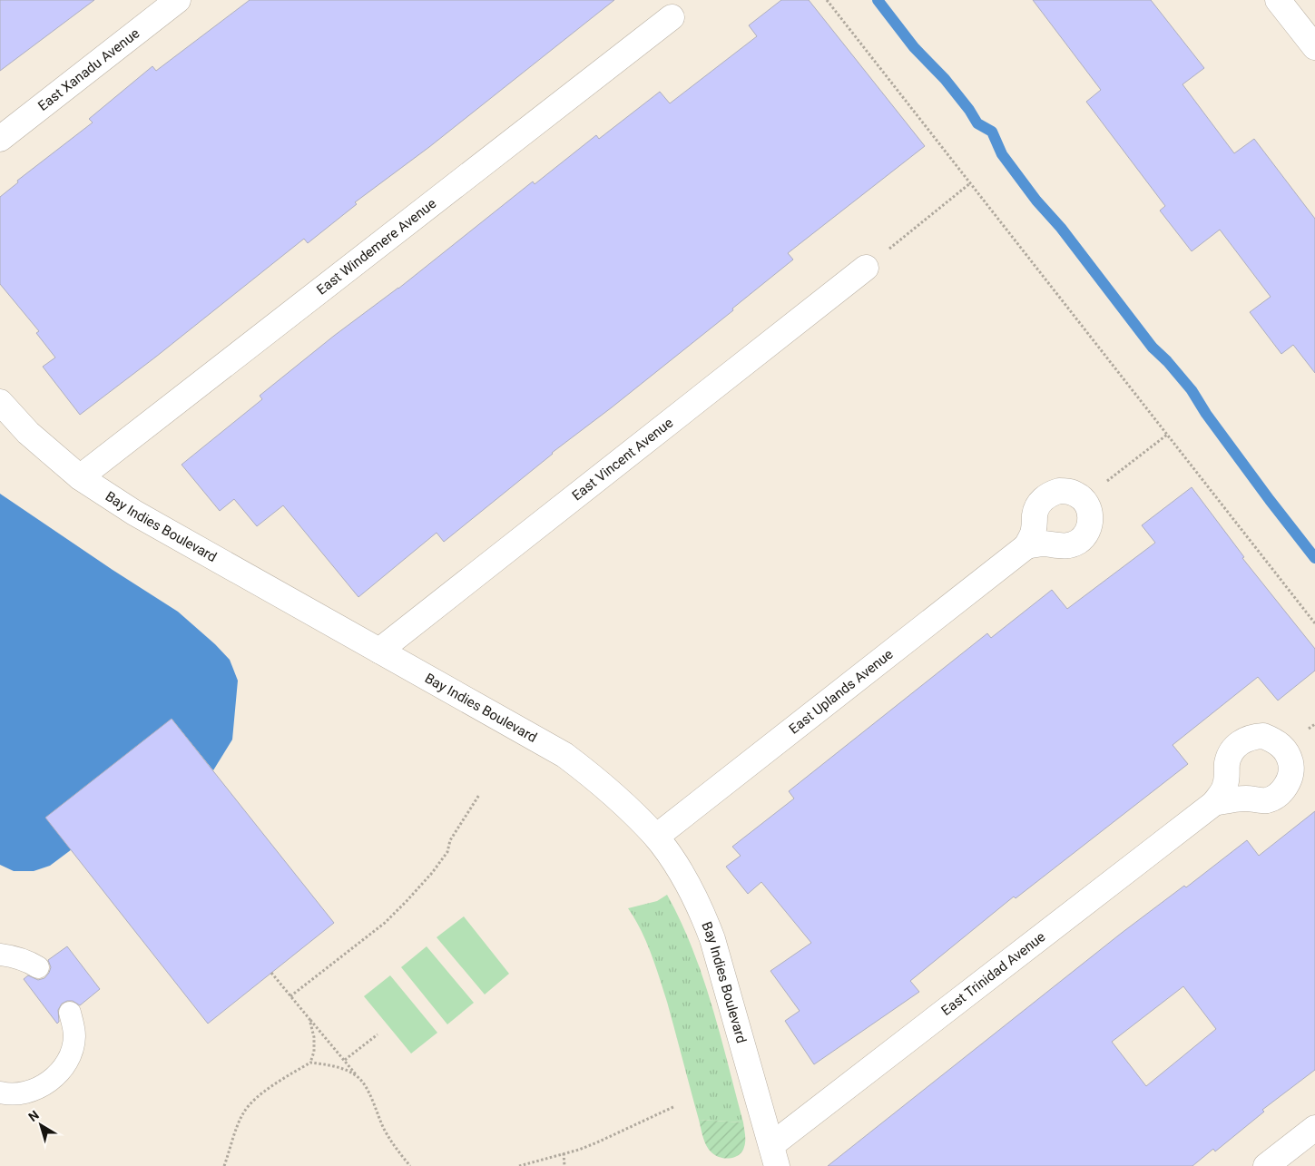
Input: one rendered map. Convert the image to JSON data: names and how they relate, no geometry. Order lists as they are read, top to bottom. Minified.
{"streets":{"street":["East Xanadu Avenue","East Windemere Avenue","East Vincent Avenue","Bay Indies Boulevard","East Uplands Avenue","East Trinidad Avenue"]},"crossings":[["East Windemere Avenue","Bay Indies Boulevard"],["East Vincent Avenue","Bay Indies Boulevard"],["Bay Indies Boulevard","East Uplands Avenue"],["Bay Indies Boulevard","East Trinidad Avenue"]],"north":"top left"}
